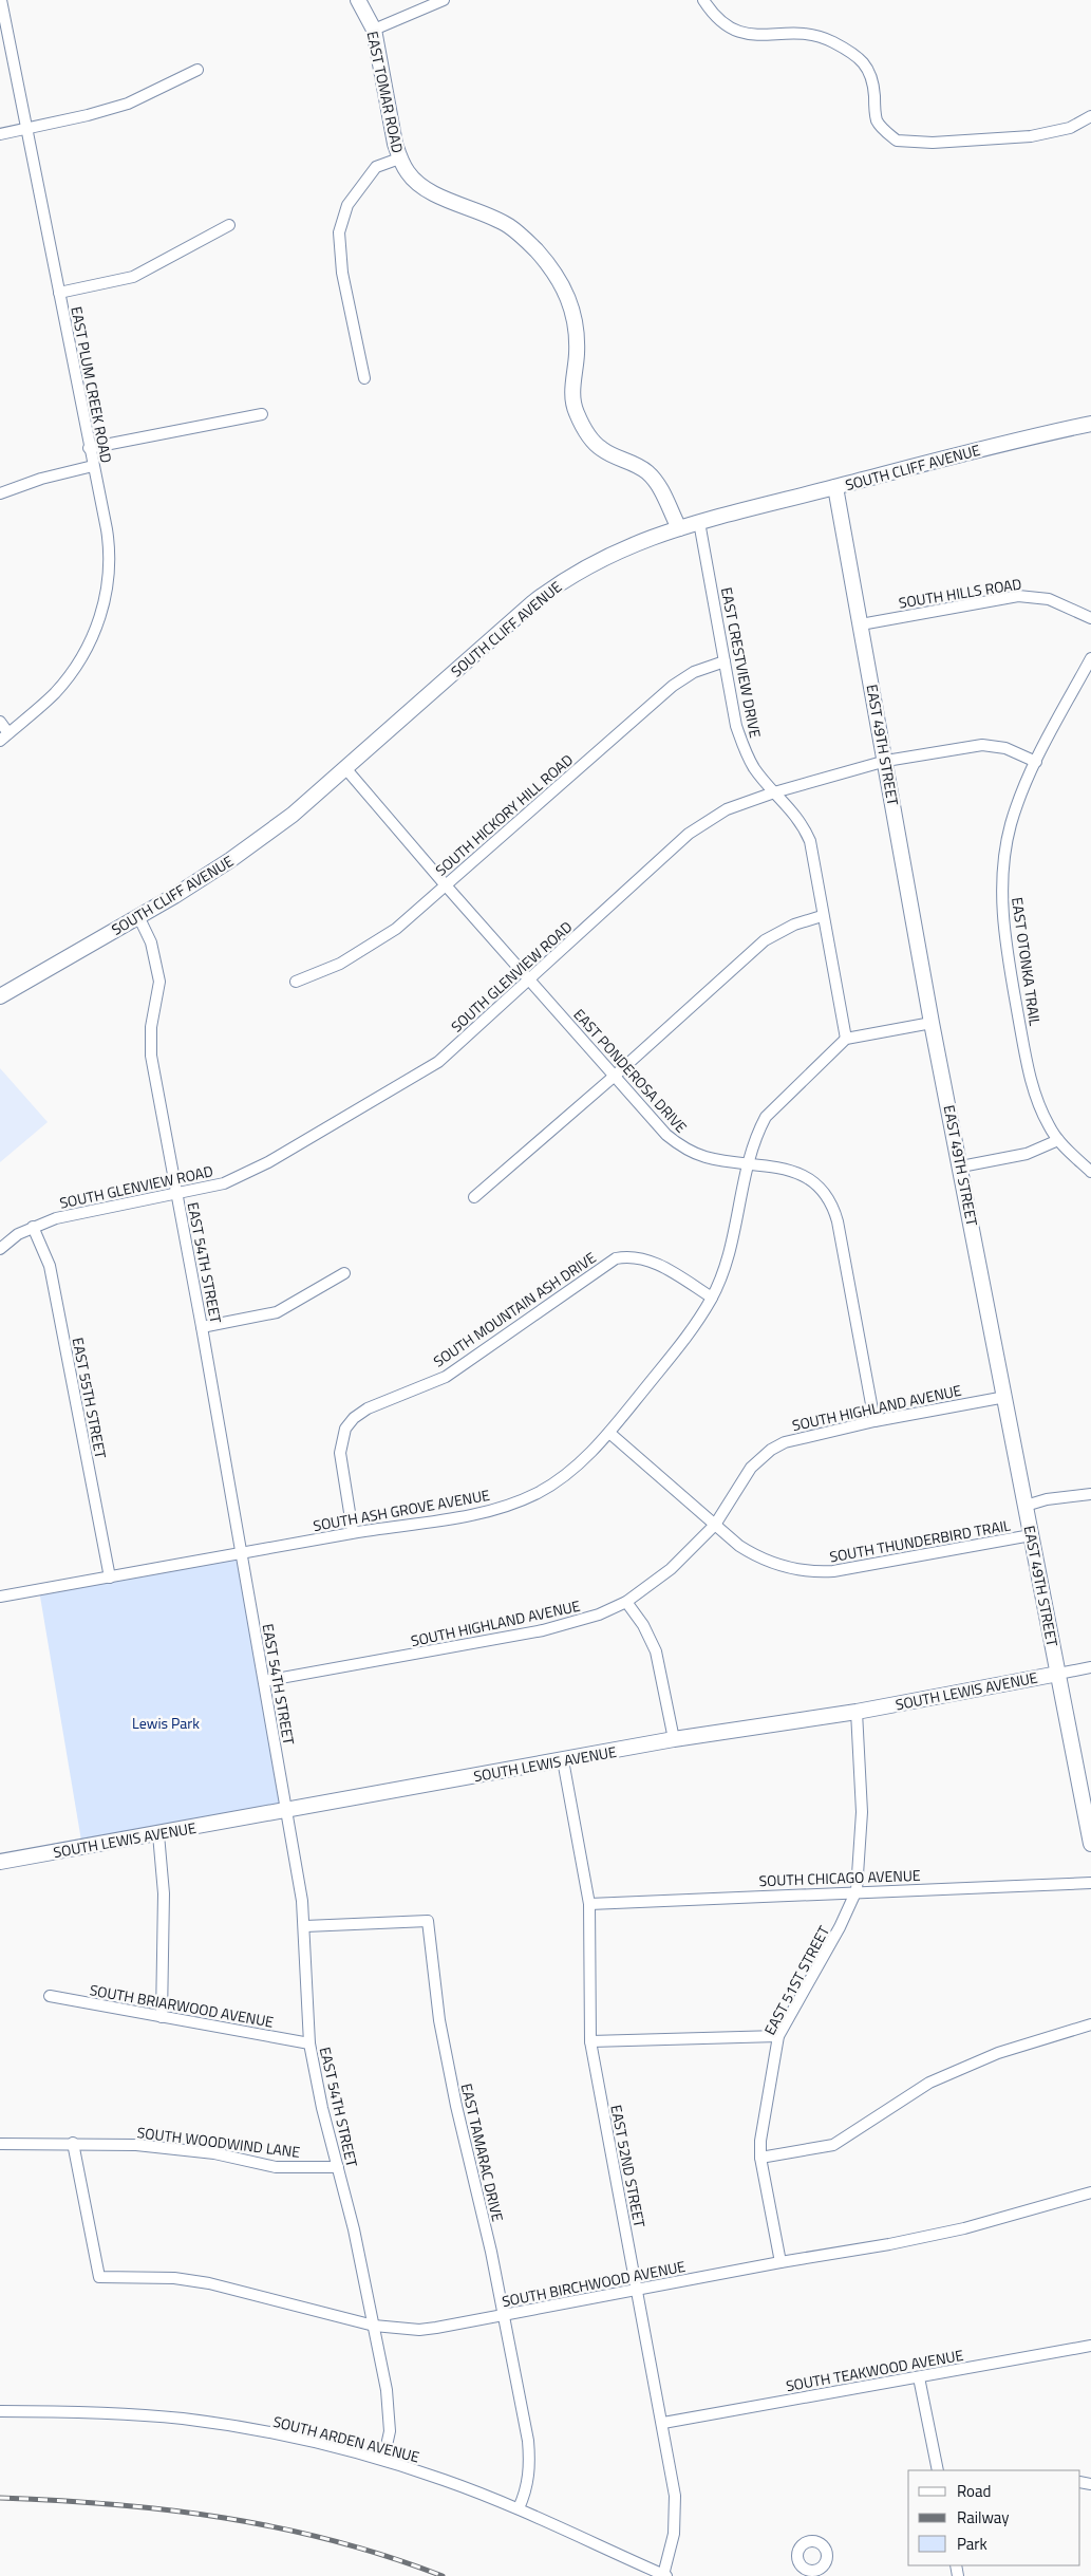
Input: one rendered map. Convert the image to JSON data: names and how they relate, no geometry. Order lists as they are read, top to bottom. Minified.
{"streets":{"street":["EAST TOMAR ROAD","EAST PLUM CREEK ROAD","SOUTH CLIFF AVENUE","SOUTH HILLS ROAD","EAST CRESTVIEW DRIVE","EAST 49TH STREET","SOUTH HICKORY HILL ROAD","EAST OTONKA TRAIL","SOUTH GLENVIEW ROAD","EAST PONDEROSA DRIVE","EAST 54TH STREET","SOUTH MOUNTAIN ASH DRIVE","EAST 55TH STREET","SOUTH HIGHLAND AVENUE","SOUTH ASH GROVE AVENUE","SOUTH THUNDERBIRD TRAIL","SOUTH LEWIS AVENUE","SOUTH CHICAGO AVENUE","EAST 51ST STREET","SOUTH BRIARWOOD AVENUE","SOUTH WOODWIND LANE","EAST TAMARAC DRIVE","EAST 52ND STREET","SOUTH BIRCHWOOD AVENUE","SOUTH TEAKWOOD AVENUE","SOUTH ARDEN AVENUE"]},"crossings":[["EAST TOMAR ROAD","SOUTH CLIFF AVENUE"],["SOUTH CLIFF AVENUE","EAST CRESTVIEW DRIVE"],["SOUTH CLIFF AVENUE","EAST 49TH STREET"],["SOUTH CLIFF AVENUE","EAST PONDEROSA DRIVE"],["SOUTH CLIFF AVENUE","EAST 54TH STREET"],["SOUTH HILLS ROAD","EAST 49TH STREET"],["EAST CRESTVIEW DRIVE","SOUTH HICKORY HILL ROAD"],["EAST CRESTVIEW DRIVE","SOUTH GLENVIEW ROAD"],["EAST CRESTVIEW DRIVE","SOUTH ASH GROVE AVENUE"],["EAST 49TH STREET","SOUTH GLENVIEW ROAD"],["EAST 49TH STREET","SOUTH HIGHLAND AVENUE"],["EAST 49TH STREET","SOUTH THUNDERBIRD TRAIL"],["EAST 49TH STREET","SOUTH LEWIS AVENUE"],["SOUTH HICKORY HILL ROAD","EAST PONDEROSA DRIVE"],["EAST OTONKA TRAIL","SOUTH GLENVIEW ROAD"],["SOUTH GLENVIEW ROAD","EAST PONDEROSA DRIVE"],["SOUTH GLENVIEW ROAD","EAST 54TH STREET"],["SOUTH GLENVIEW ROAD","EAST 55TH STREET"],["EAST PONDEROSA DRIVE","SOUTH HIGHLAND AVENUE"],["EAST PONDEROSA DRIVE","SOUTH ASH GROVE AVENUE"],["EAST 54TH STREET","SOUTH HIGHLAND AVENUE"],["EAST 54TH STREET","SOUTH ASH GROVE AVENUE"],["EAST 54TH STREET","SOUTH LEWIS AVENUE"],["EAST 54TH STREET","SOUTH BRIARWOOD AVENUE"],["EAST 54TH STREET","SOUTH WOODWIND LANE"],["EAST 54TH STREET","EAST TAMARAC DRIVE"],["EAST 54TH STREET","SOUTH BIRCHWOOD AVENUE"],["EAST 54TH STREET","SOUTH ARDEN AVENUE"],["SOUTH MOUNTAIN ASH DRIVE","SOUTH ASH GROVE AVENUE"],["EAST 55TH STREET","SOUTH ASH GROVE AVENUE"],["SOUTH HIGHLAND AVENUE","SOUTH THUNDERBIRD TRAIL"],["SOUTH ASH GROVE AVENUE","SOUTH THUNDERBIRD TRAIL"],["SOUTH LEWIS AVENUE","EAST 51ST STREET"],["SOUTH LEWIS AVENUE","EAST 52ND STREET"],["SOUTH CHICAGO AVENUE","EAST 51ST STREET"],["SOUTH CHICAGO AVENUE","EAST 52ND STREET"],["EAST 51ST STREET","SOUTH BIRCHWOOD AVENUE"],["SOUTH WOODWIND LANE","SOUTH BIRCHWOOD AVENUE"],["EAST TAMARAC DRIVE","SOUTH BIRCHWOOD AVENUE"],["EAST TAMARAC DRIVE","SOUTH ARDEN AVENUE"],["EAST 52ND STREET","SOUTH BIRCHWOOD AVENUE"],["EAST 52ND STREET","SOUTH TEAKWOOD AVENUE"],["EAST 52ND STREET","SOUTH ARDEN AVENUE"]],"parks":["Lewis Park"],"legend":["Road","Railway","Park"]}
